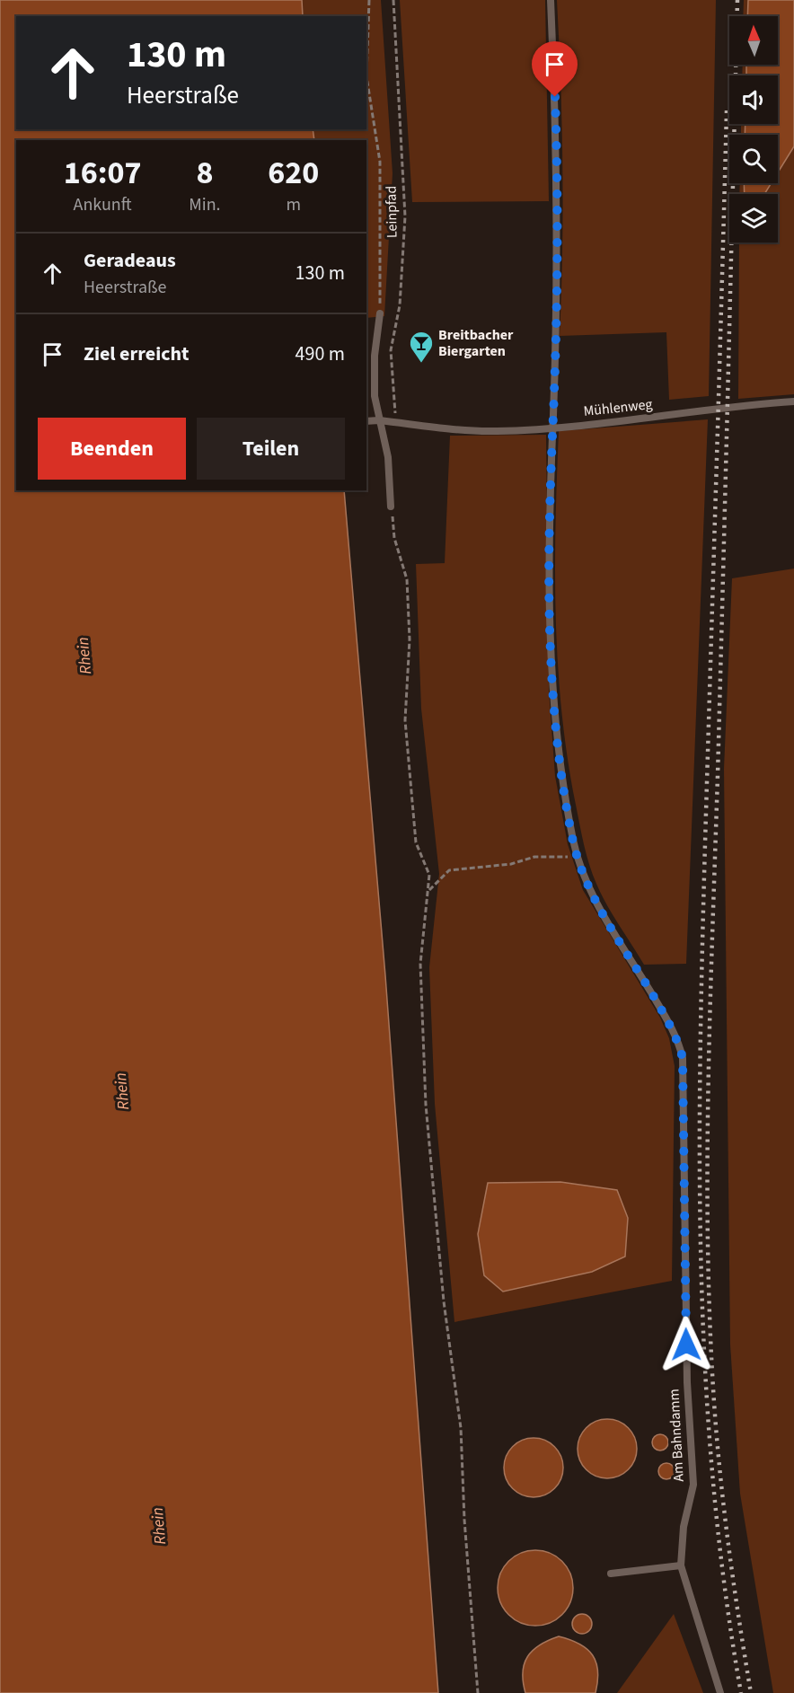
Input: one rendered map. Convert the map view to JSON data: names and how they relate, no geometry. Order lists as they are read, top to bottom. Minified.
{"streets":{"lane":["Mühlenweg","Am Bahndamm"],"path":["Leinpfad"]},"crossings":[["Leinpfad","Mühlenweg"],["Mühlenweg","Am Bahndamm"]],"water":["Rhein"],"places":{"bar":["Breitbacher Biergarten"]},"north":"top","page":{"turn":["130 m","Heerstraße"],"eta":["16:07","Ankunft","8","Min.","620","m"],"list":[{"name":"Geradeaus","note":"Heerstraße","value":"130 m"},{"name":"Ziel erreicht","value":"490 m"}],"buttons":["Beenden","Teilen"]}}
